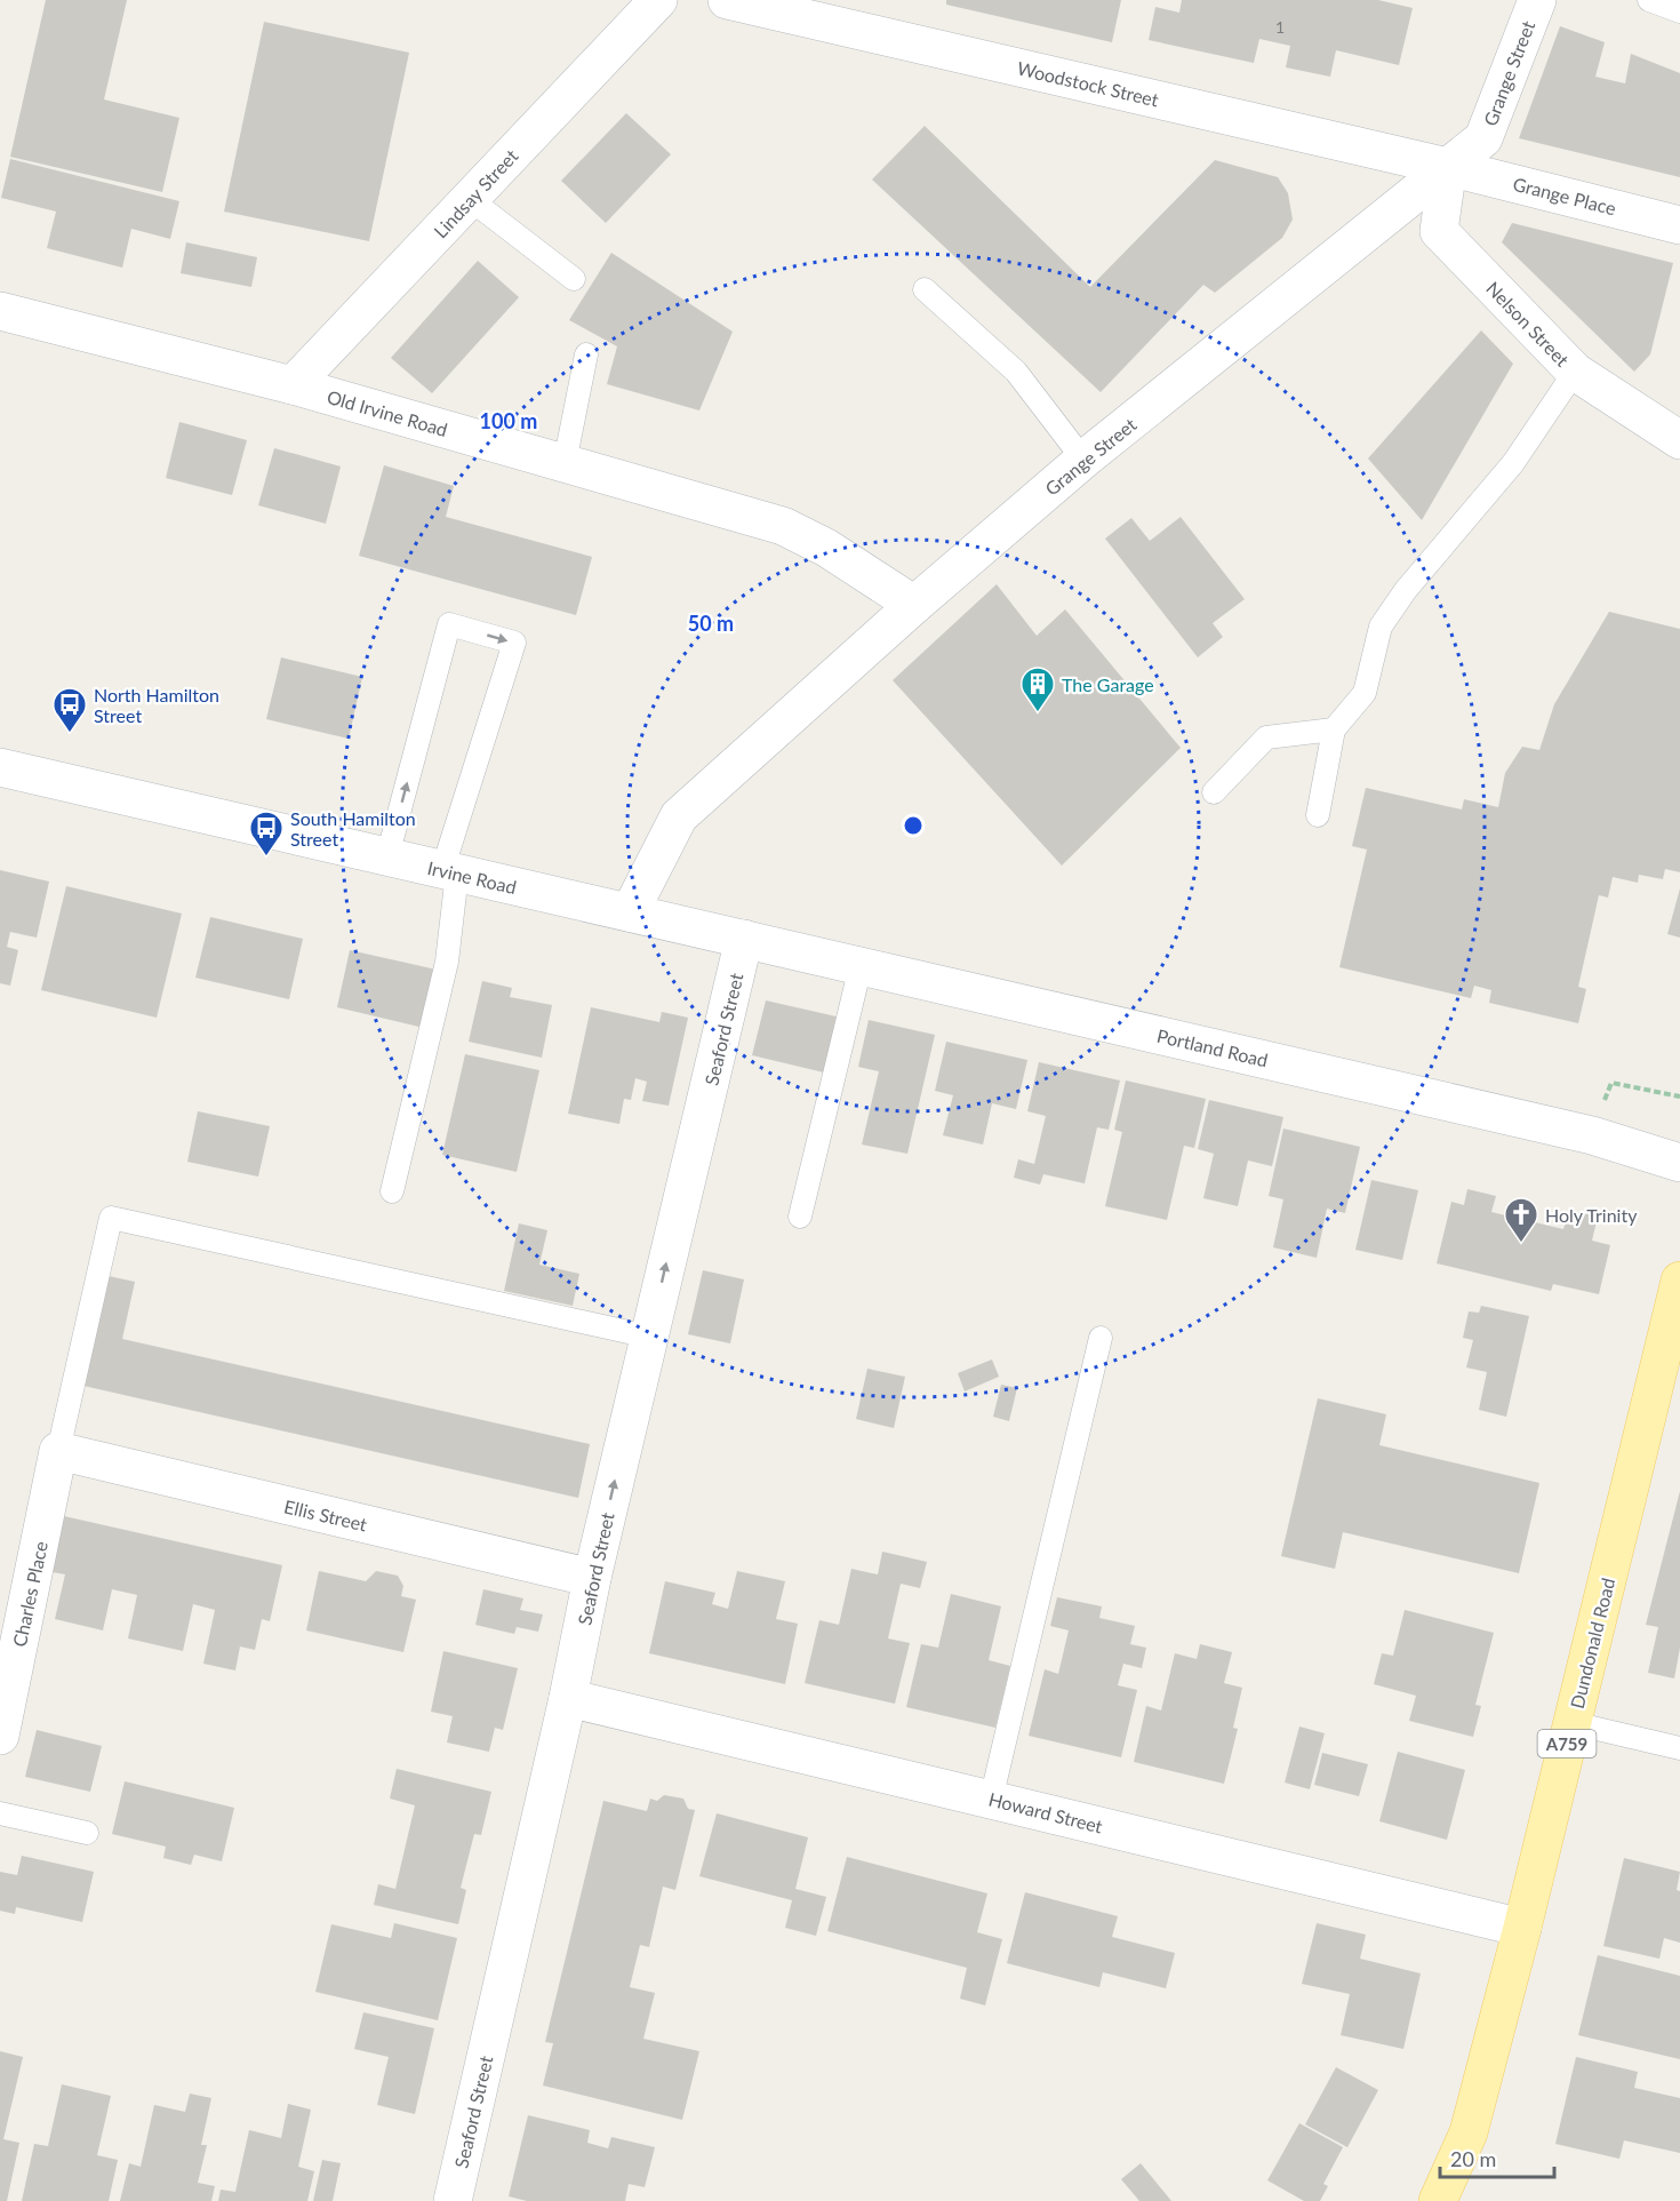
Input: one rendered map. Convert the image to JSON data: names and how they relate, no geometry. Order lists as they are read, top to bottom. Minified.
{"streets":{"main road":["Dundonald Road","A759"],"street":["Grange Street","Woodstock Street","Lindsay Street","Grange Place","Nelson Street","Old Irvine Road","Irvine Road","Seaford Street","Portland Road","Ellis Street","Charles Place","Howard Street"]},"crossings":[["Grange Street","Woodstock Street"],["Grange Street","Grange Place"],["Grange Street","Nelson Street"],["Grange Street","Old Irvine Road"],["Grange Street","Irvine Road"],["Woodstock Street","Grange Place"],["Woodstock Street","Nelson Street"],["Lindsay Street","Old Irvine Road"],["Grange Place","Nelson Street"],["Irvine Road","Seaford Street"],["Irvine Road","Portland Road"],["Seaford Street","Portland Road"],["Seaford Street","Ellis Street"],["Seaford Street","Howard Street"],["Ellis Street","Charles Place"],["Dundonald Road","Howard Street"]],"one_way":["Seaford Street"],"places":{"building":["The Garage"],"bus stop":["North Hamilton Street","South Hamilton Street"],"church":["Holy Trinity"]},"house_numbers":["1"],"scale_bar":"20 m","rings":["100 m","50 m"]}
